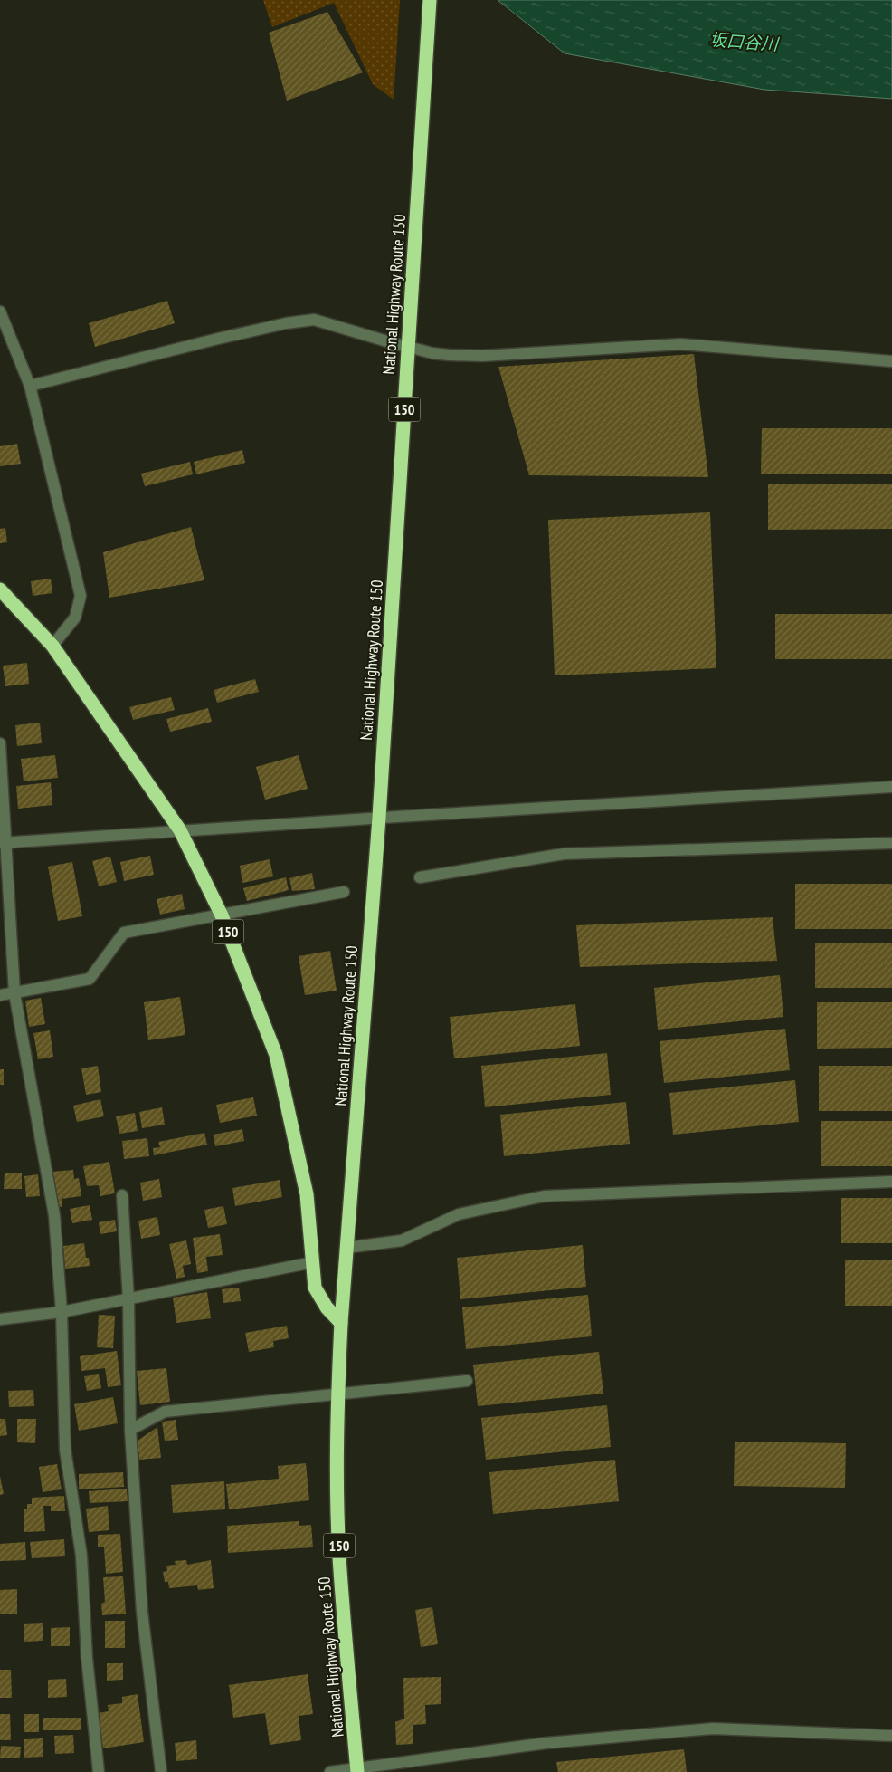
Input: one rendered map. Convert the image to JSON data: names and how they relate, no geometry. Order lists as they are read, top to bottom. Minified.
{"streets":{"highway":["National Highway Route 150","150"]},"crossings":[["National Highway Route 150","150"]],"water":["坂口谷川"]}
